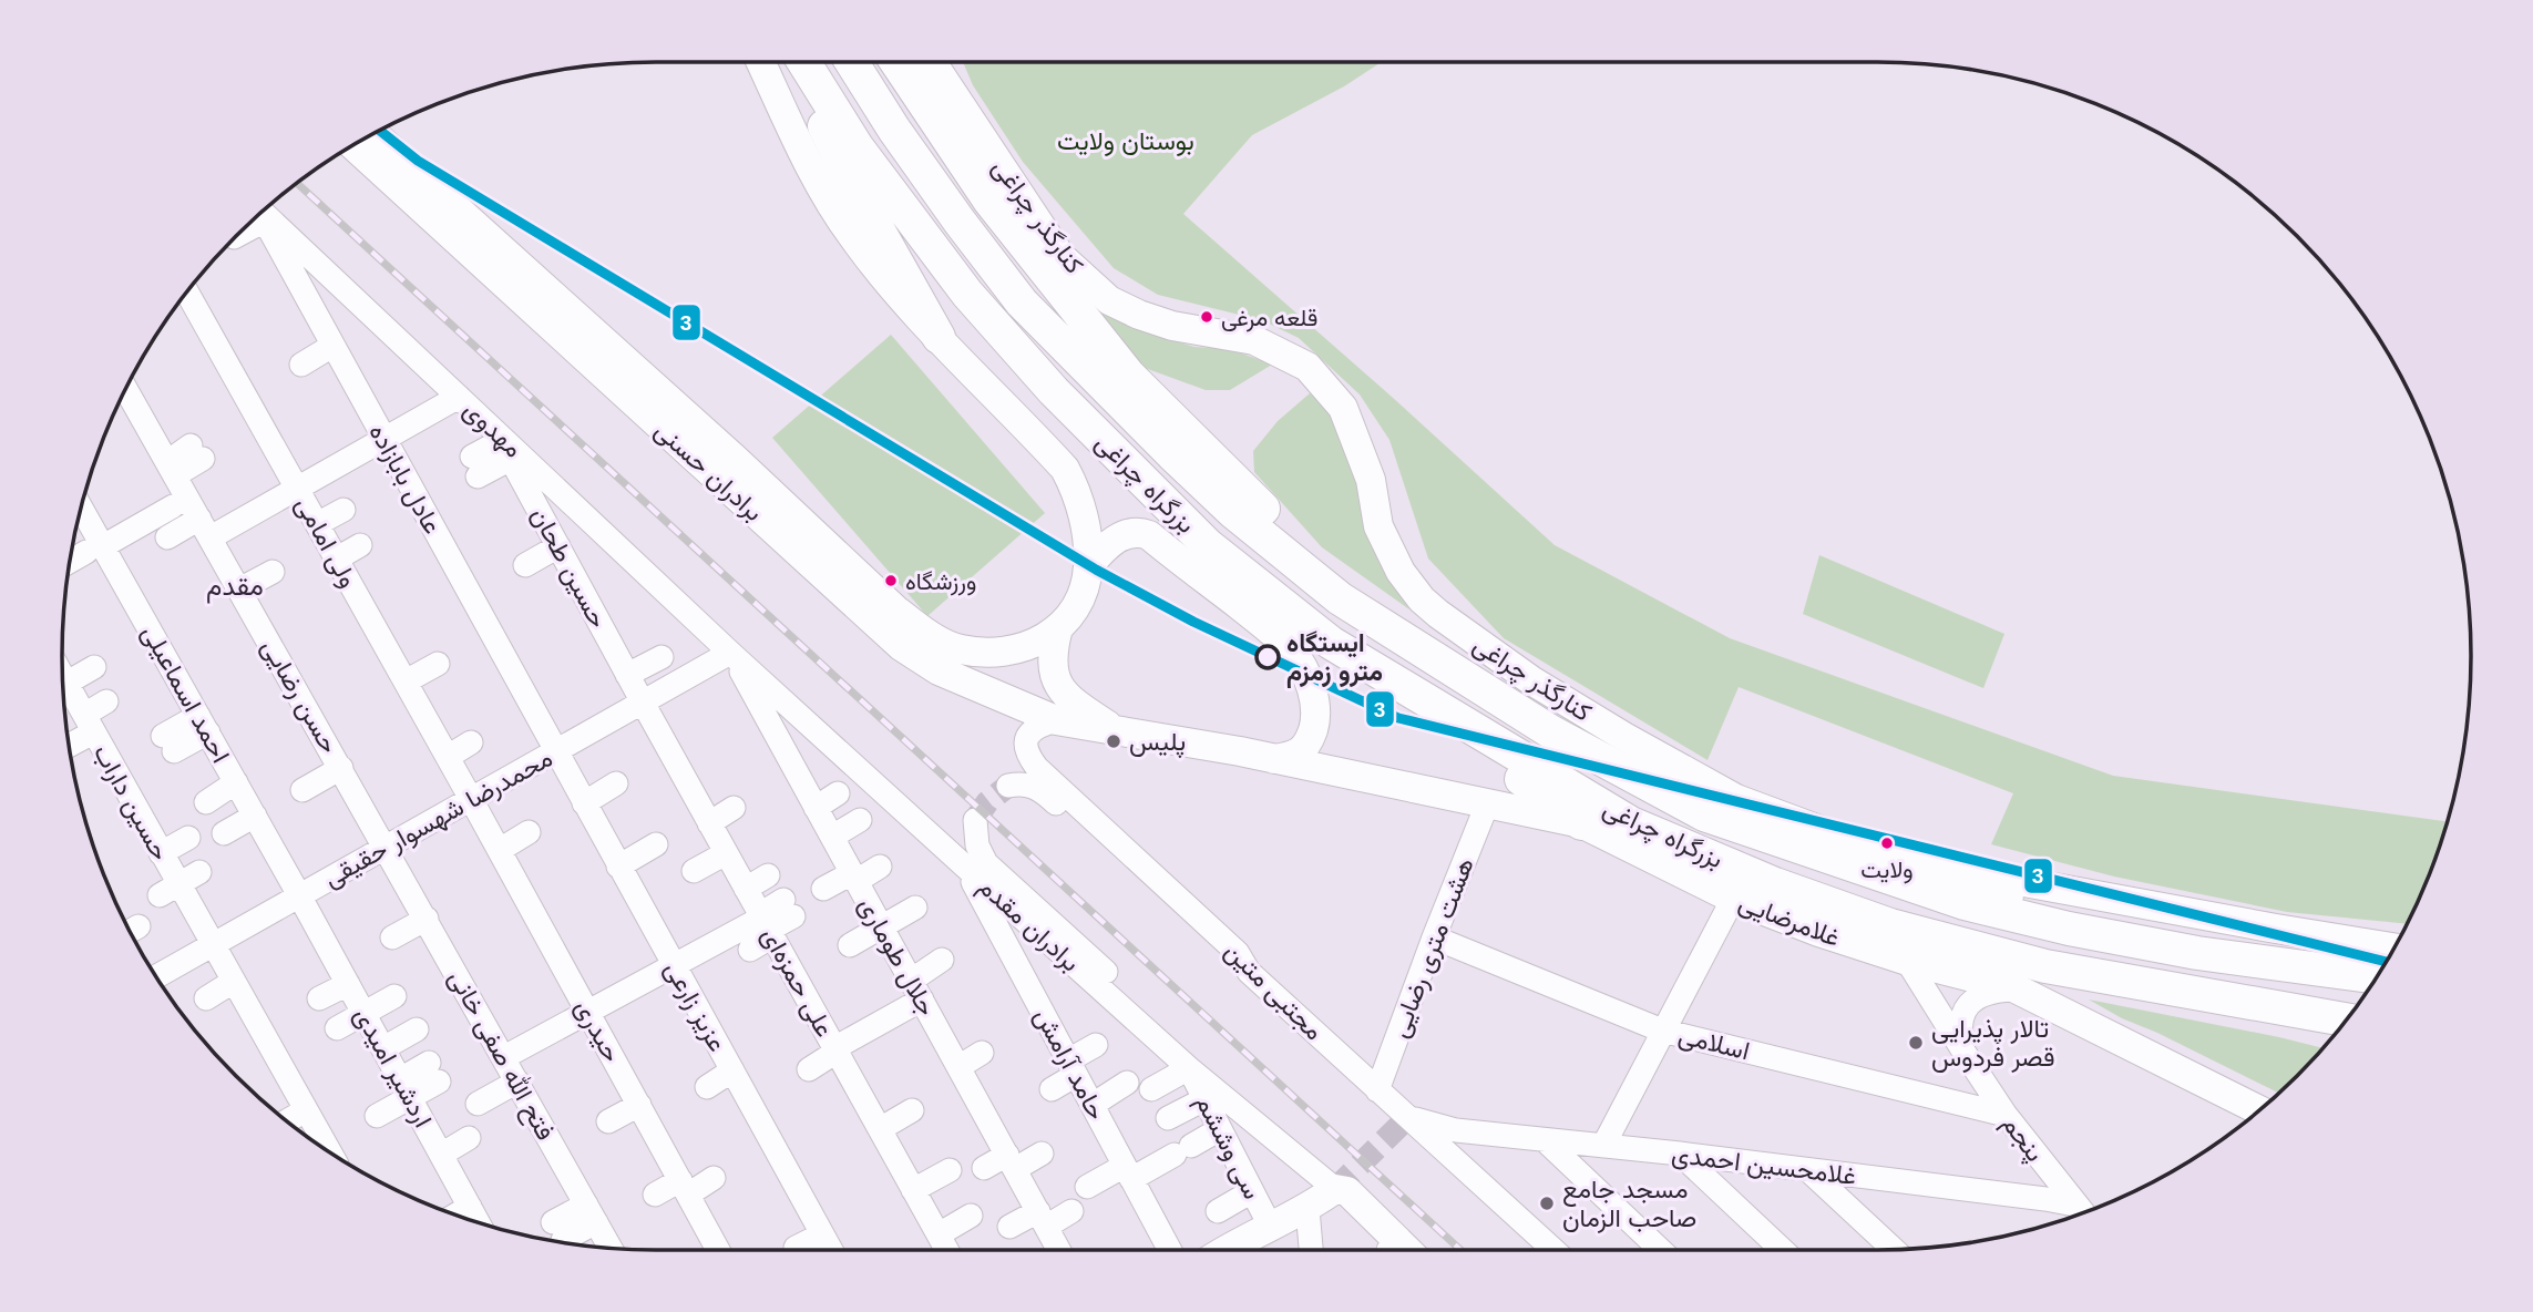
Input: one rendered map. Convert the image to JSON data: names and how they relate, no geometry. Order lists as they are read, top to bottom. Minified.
{"streets":{"highway":["بزرگراه چراغی"],"main road":["کنارگذر چراغی","برادران حسنی","غلامرضایی","برادران مقدم"],"street":["مهدوی","عادل بابازاده","ولی امامی","حسین طحان","احمد اسماعیلی","حسن رضایی","حسین داراب","محمدرضا شهسوار حقیقی","هشت متری رضایی","جلال طوماری","علی حمزه‌ای","مجتبی متین","عزیز زارعی","حیدری","اسلامی","فتح الله صفی خانی","حامد آرامش","اردشیر امیدی","پنجم","سی وششم","غلامحسین احمدی"]},"crossings":[["مهدوی","حسین طحان"],["مهدوی","محمدرضا شهسوار حقیقی"],["مهدوی","برادران مقدم"],["مهدوی","جلال طوماری"],["برادران حسنی","غلامرضایی"],["برادران حسنی","مجتبی متین"],["عادل بابازاده","محمدرضا شهسوار حقیقی"],["عادل بابازاده","عزیز زارعی"],["ولی امامی","محمدرضا شهسوار حقیقی"],["ولی امامی","حیدری"],["حسین طحان","محمدرضا شهسوار حقیقی"],["حسین طحان","علی حمزه‌ای"],["احمد اسماعیلی","محمدرضا شهسوار حقیقی"],["احمد اسماعیلی","اردشیر امیدی"],["حسن رضایی","محمدرضا شهسوار حقیقی"],["حسن رضایی","فتح الله صفی خانی"],["حسین داراب","محمدرضا شهسوار حقیقی"],["محمدرضا شهسوار حقیقی","برادران مقدم"],["محمدرضا شهسوار حقیقی","جلال طوماری"],["محمدرضا شهسوار حقیقی","علی حمزه‌ای"],["محمدرضا شهسوار حقیقی","عزیز زارعی"],["محمدرضا شهسوار حقیقی","حیدری"],["محمدرضا شهسوار حقیقی","فتح الله صفی خانی"],["محمدرضا شهسوار حقیقی","اردشیر امیدی"],["غلامرضایی","هشت متری رضایی"],["غلامرضایی","پنجم"],["برادران مقدم","جلال طوماری"],["برادران مقدم","حامد آرامش"],["برادران مقدم","سی وششم"],["هشت متری رضایی","مجتبی متین"],["هشت متری رضایی","اسلامی"],["مجتبی متین","غلامحسین احمدی"],["اسلامی","پنجم"],["پنجم","غلامحسین احمدی"]],"districts":["مقدم"],"parks":["بوستان ولایت"],"places":["قلعه مرغی","ورزشگاه","ایستگاه مترو زمزم","پلیس","ولایت","تالار پذیرایی قصر فردوس","مسجد جامع صاحب الزمان"],"lines":["transit line 3"]}
